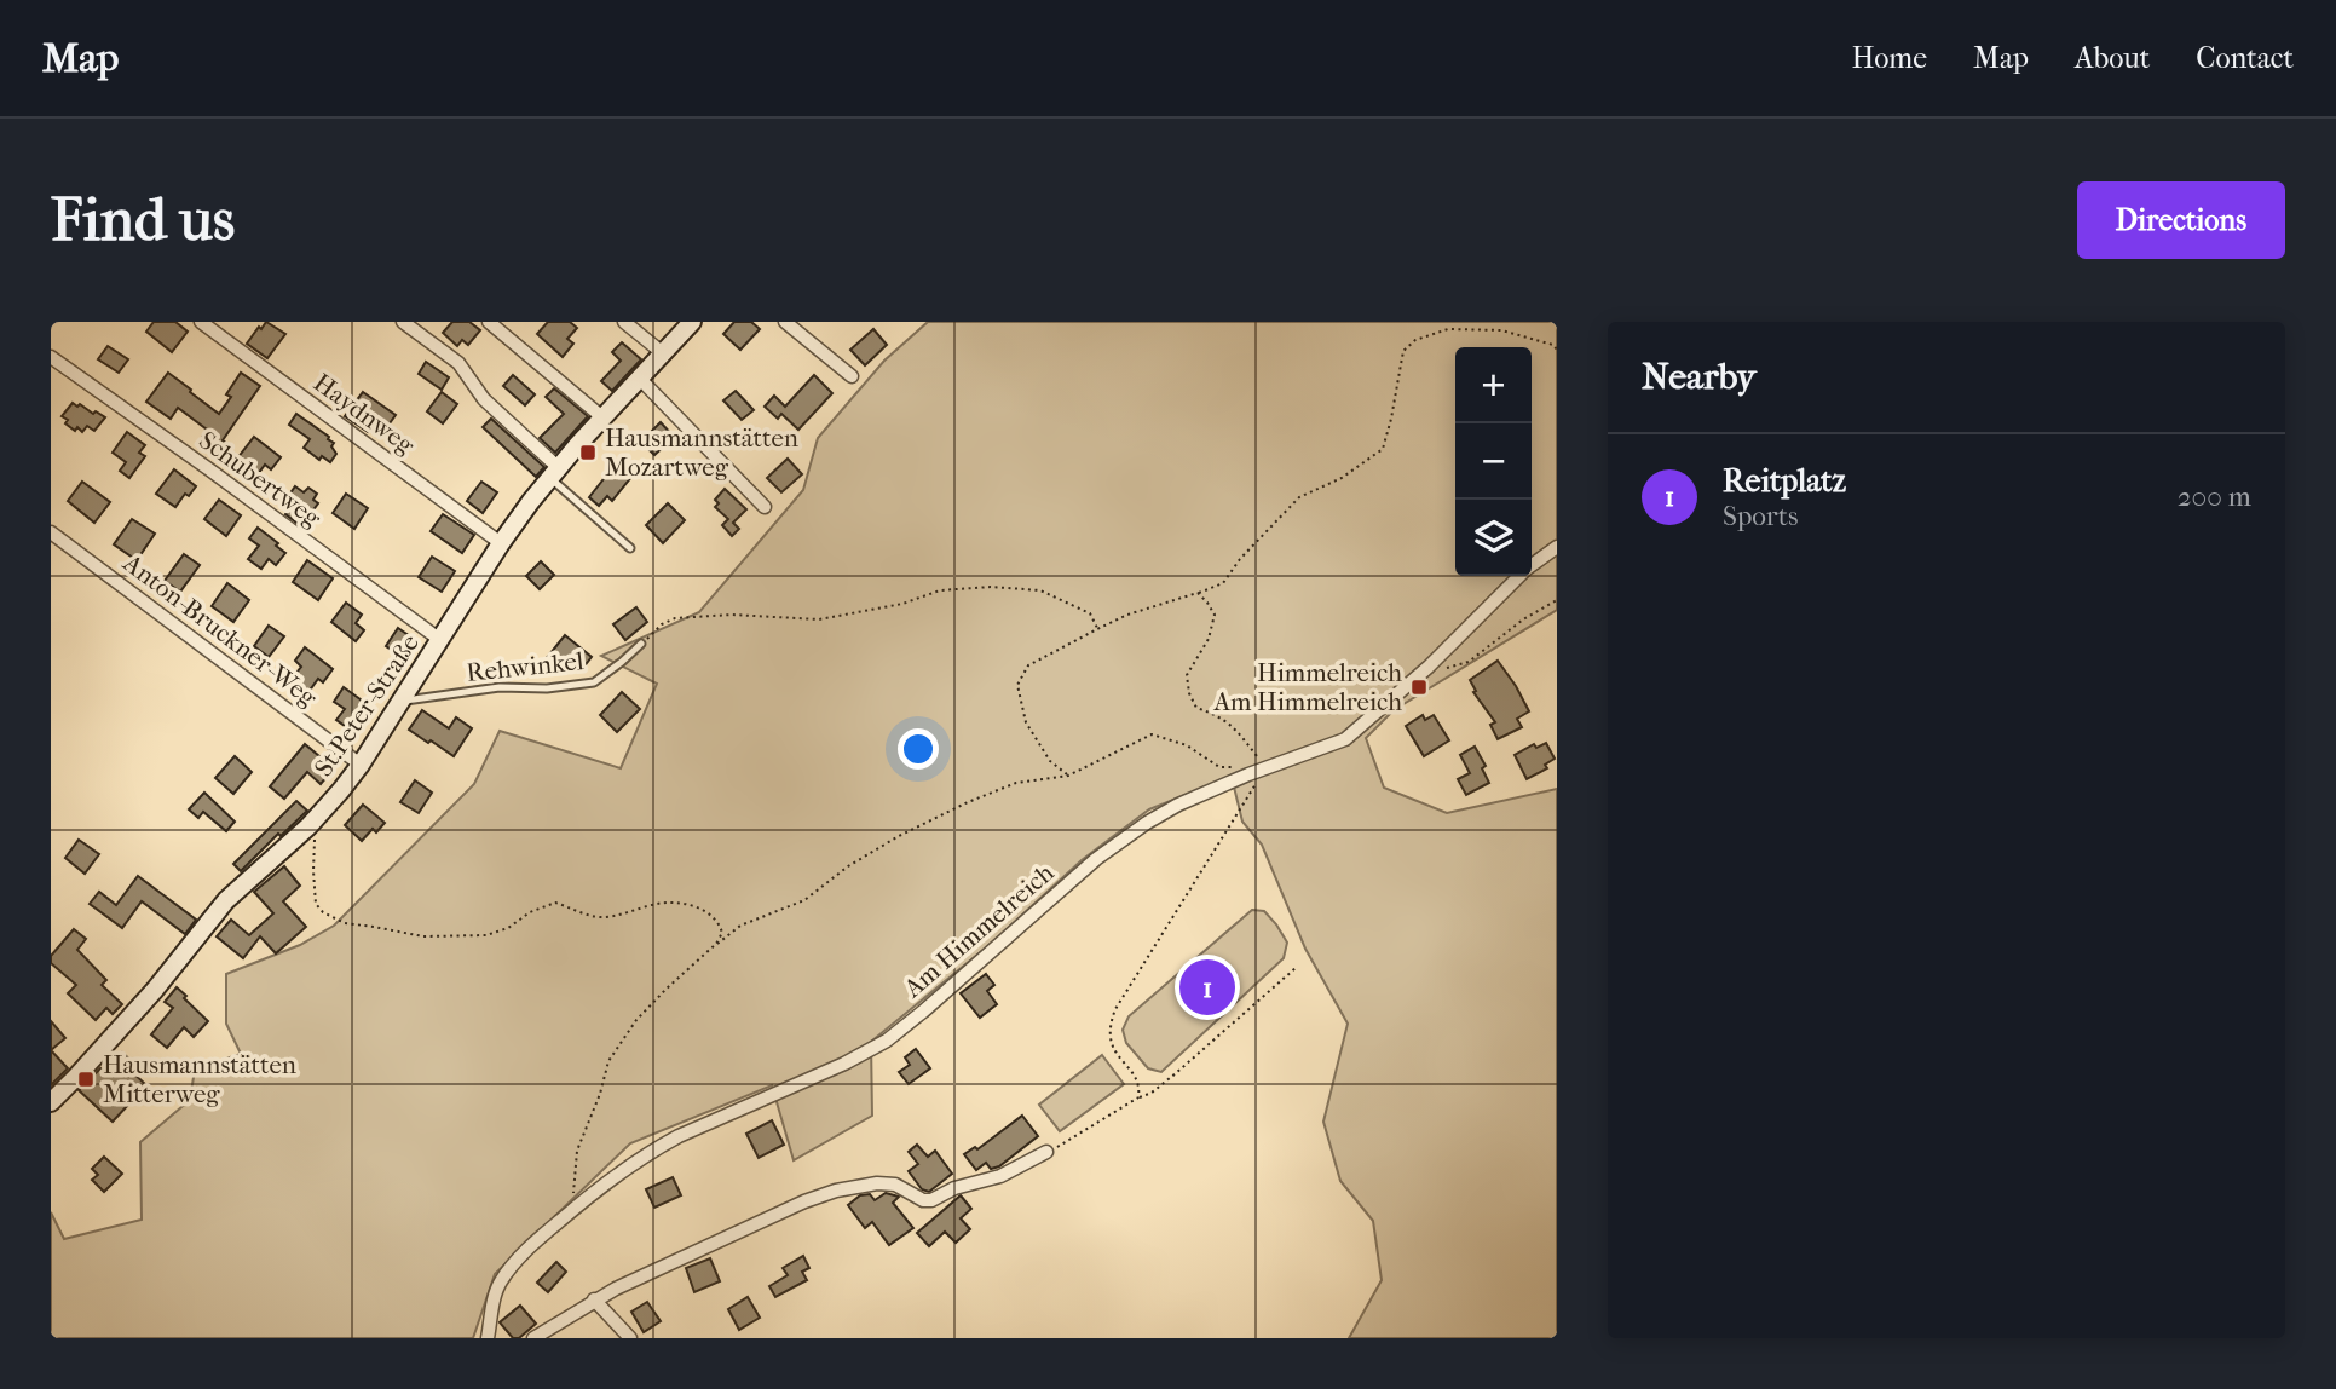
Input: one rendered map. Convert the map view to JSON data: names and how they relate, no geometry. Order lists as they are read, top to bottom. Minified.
{"streets":{"main road":["St.Peter-Straße"],"street":["Haydnweg","Schubertweg","Anton-Bruckner-Weg","Am Himmelreich"],"lane":["Rehwinkel"]},"crossings":[["Haydnweg","St.Peter-Straße"],["Schubertweg","St.Peter-Straße"],["Anton-Bruckner-Weg","St.Peter-Straße"],["Rehwinkel","St.Peter-Straße"]],"places":{"transit":["Hausmannstätten Mozartweg","Himmelreich Am Himmelreich","Hausmannstätten Mitterweg"]},"page":{"header":"Map","nav":["Home","Map","About","Contact"],"buttons":"Directions","title":"Find us","heading":"Nearby","map_buttons":["+","−"],"list":[{"mark":"1","name":"Reitplatz","note":"Sports","value":"200 m"}],"pins":"1"}}
